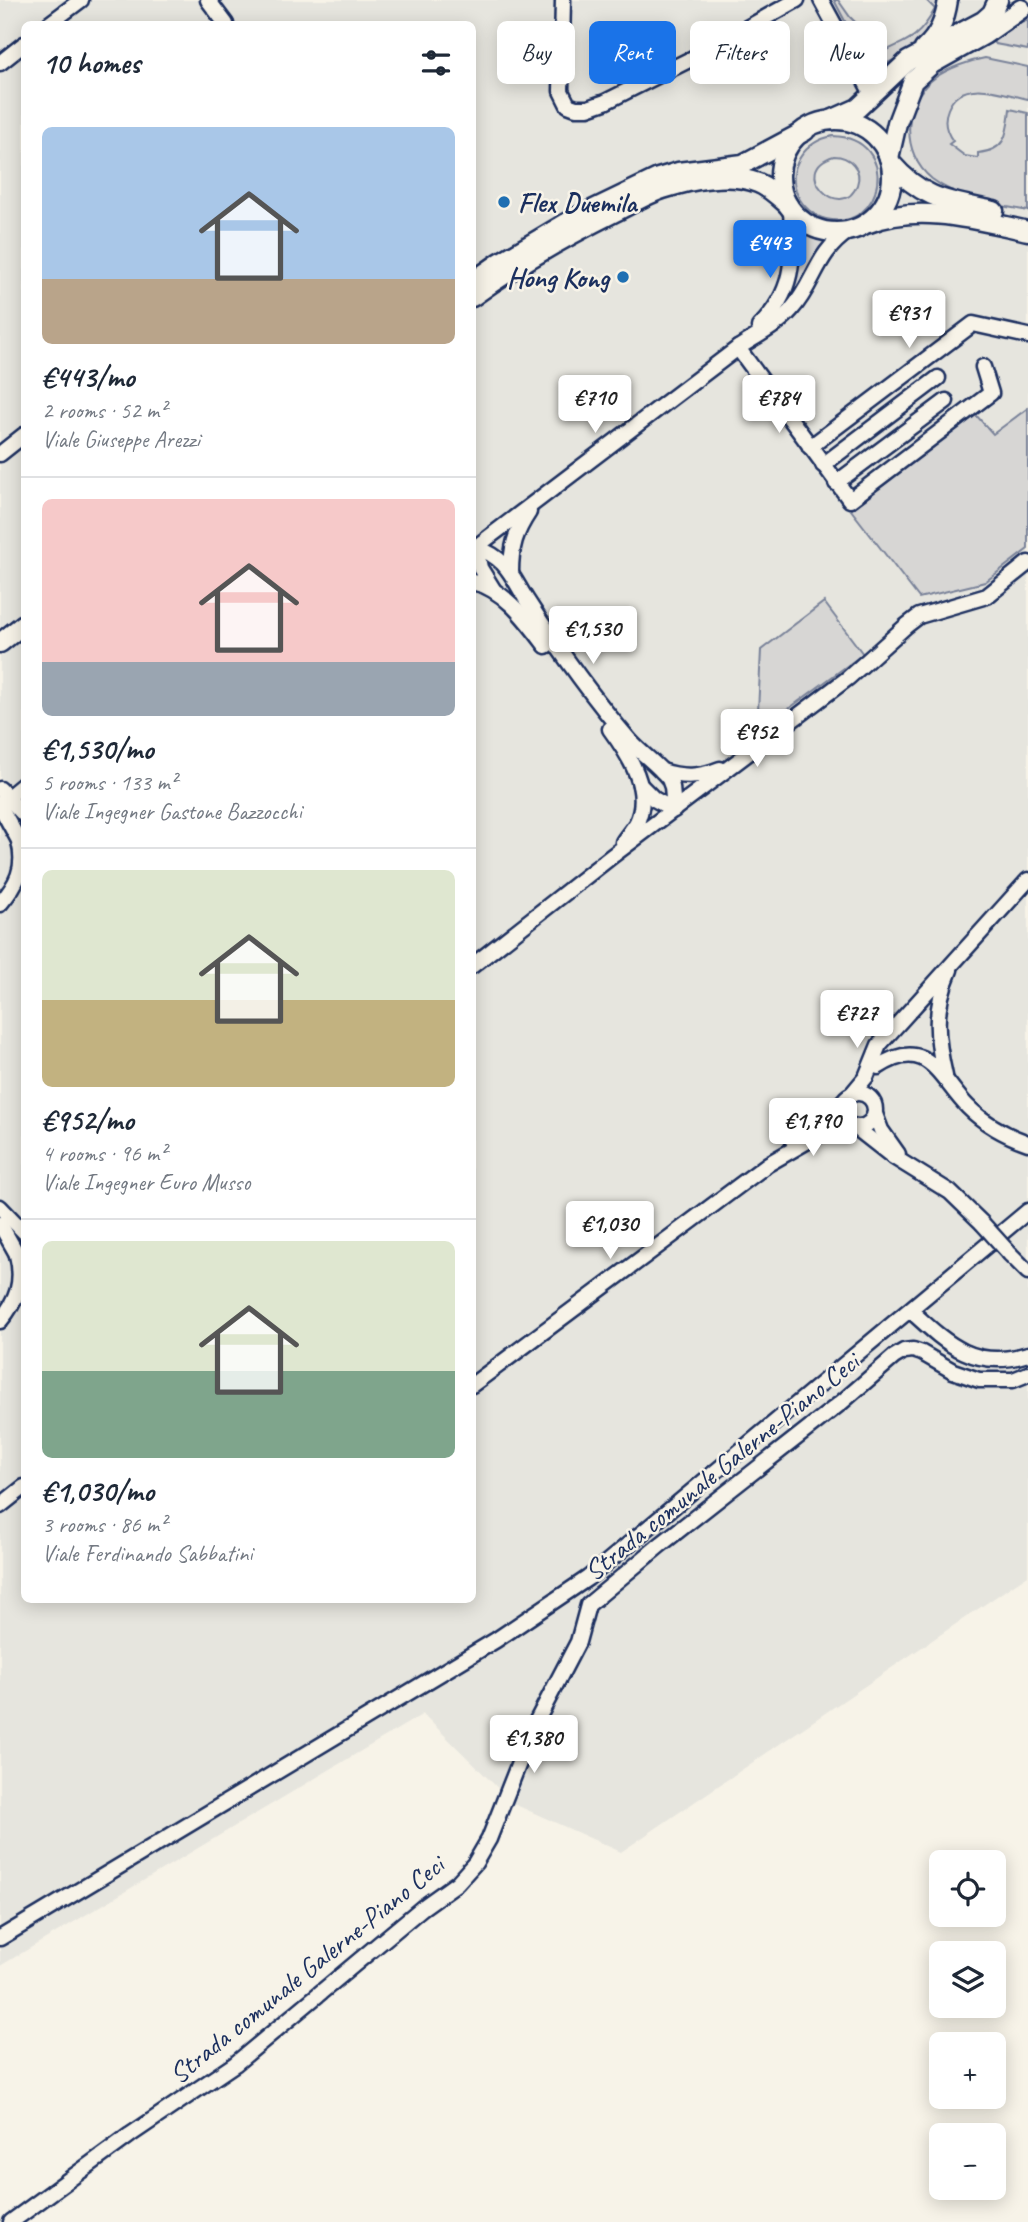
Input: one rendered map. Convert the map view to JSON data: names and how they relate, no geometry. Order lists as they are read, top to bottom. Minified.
{"streets":{"street":["Strada comunale Galerne-Piano Ceci"]},"places":["Flex Duemila","Hong Kong"],"page":{"chip":["Buy","Rent","Filters","New"],"heading":"10 homes","list":[{"name":"€443/mo","note":"2 rooms · 52 m² · Viale Giuseppe Arezzi"},{"name":"€1,530/mo","note":"5 rooms · 133 m² · Viale Ingegner Gastone Bazzocchi"},{"name":"€952/mo","note":"4 rooms · 96 m² · Viale Ingegner Euro Musso"},{"name":"€1,030/mo","note":"3 rooms · 86 m² · Viale Ferdinando Sabbatini"}],"price":["€443","€931","€710","€784","€1,530","€952","€727","€1,790","€1,030","€1,380"],"map_buttons":["+","−"]}}
